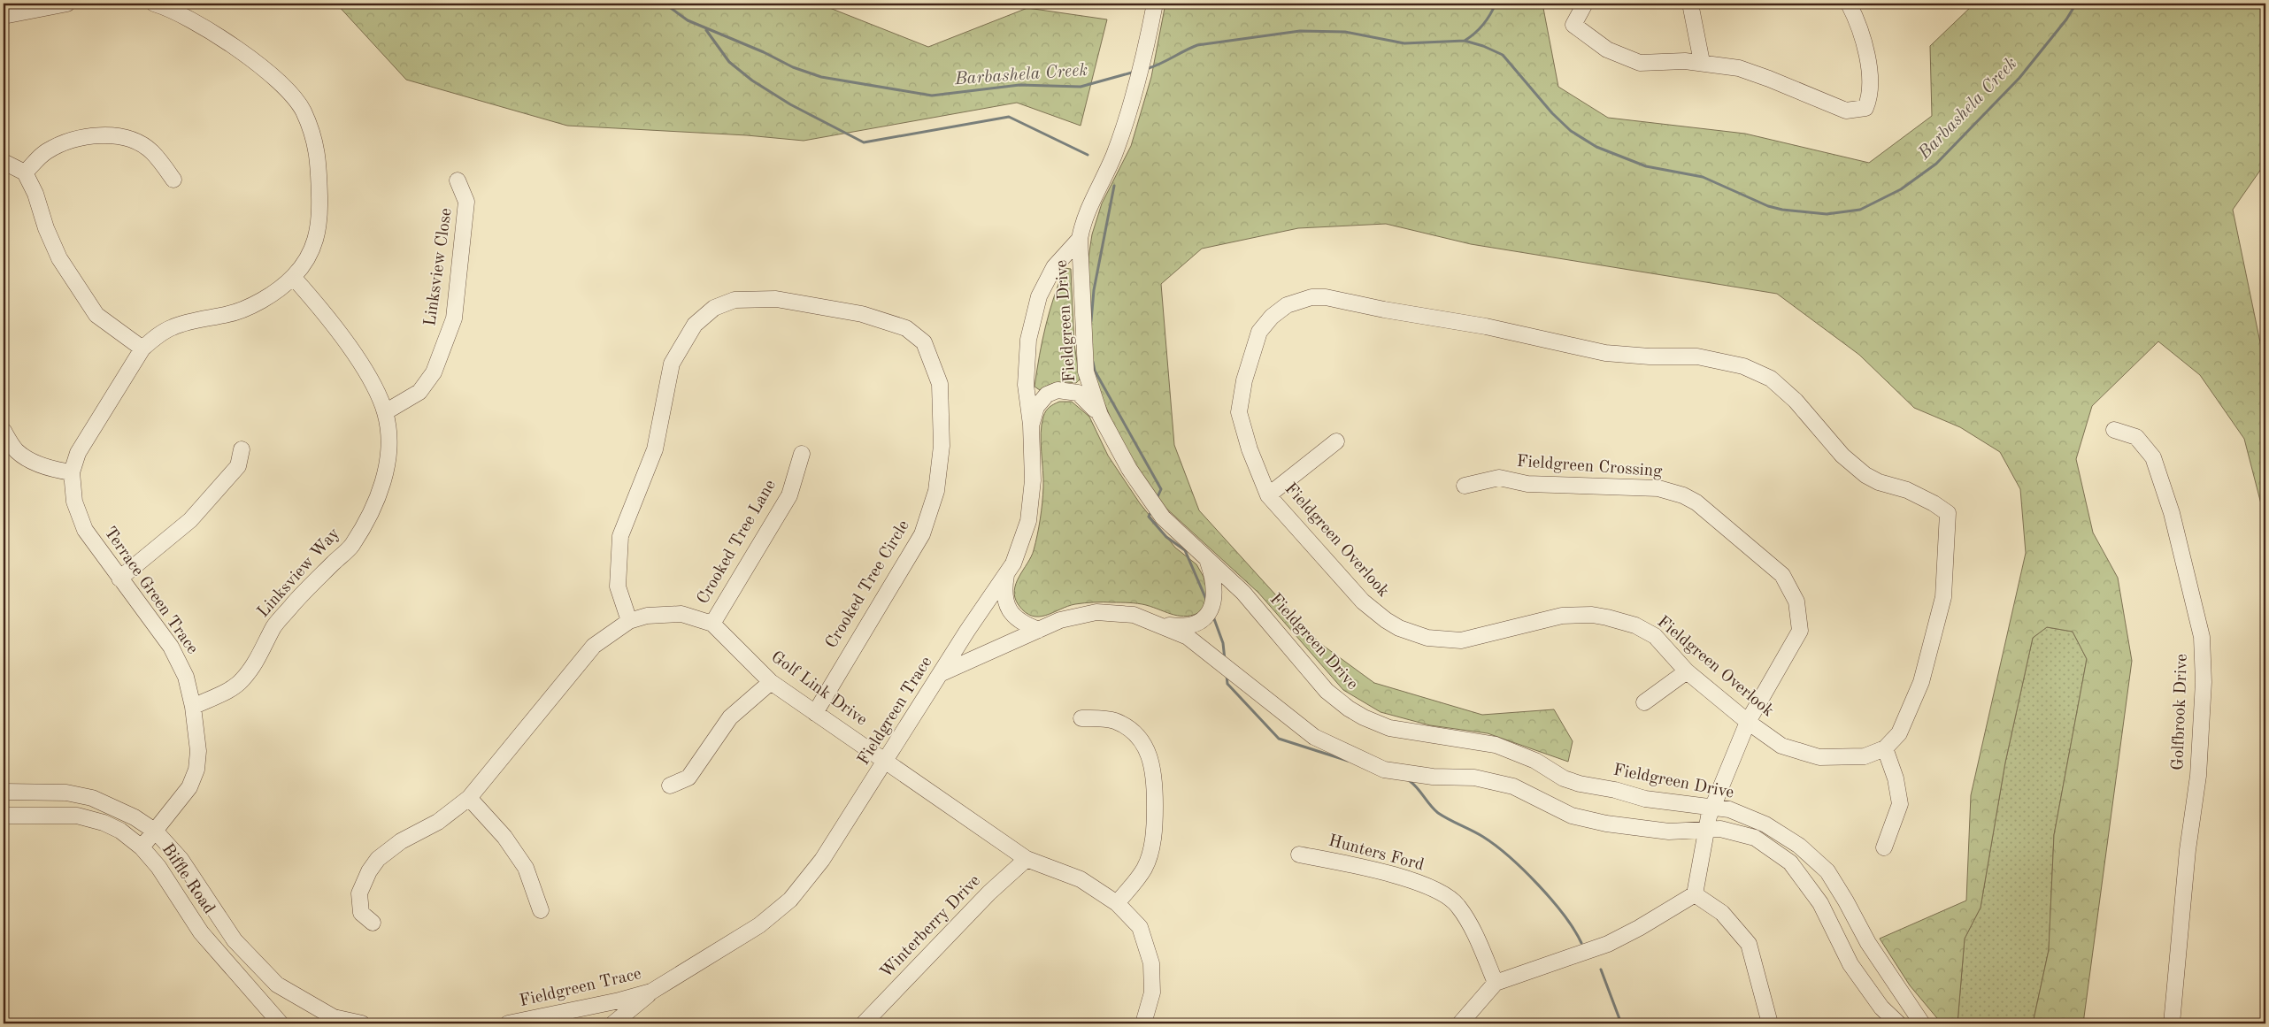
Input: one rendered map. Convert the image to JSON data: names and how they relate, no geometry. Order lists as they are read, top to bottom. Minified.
{"streets":{"street":["Linksview Close","Fieldgreen Drive","Fieldgreen Crossing","Fieldgreen Overlook","Crooked Tree Lane","Linksview Way","Crooked Tree Circle","Terrace Green Trace","Golf Link Drive","Fieldgreen Trace","Golfbrook Drive","Hunters Ford","Biffle Road","Winterberry Drive"]},"crossings":[["Linksview Close","Linksview Way"],["Fieldgreen Drive","Fieldgreen Crossing"],["Fieldgreen Drive","Fieldgreen Trace"],["Fieldgreen Crossing","Fieldgreen Overlook"],["Crooked Tree Lane","Golf Link Drive"],["Linksview Way","Terrace Green Trace"],["Crooked Tree Circle","Golf Link Drive"],["Terrace Green Trace","Biffle Road"],["Golf Link Drive","Fieldgreen Trace"],["Golf Link Drive","Winterberry Drive"]],"water":["Barbashela Creek"]}
